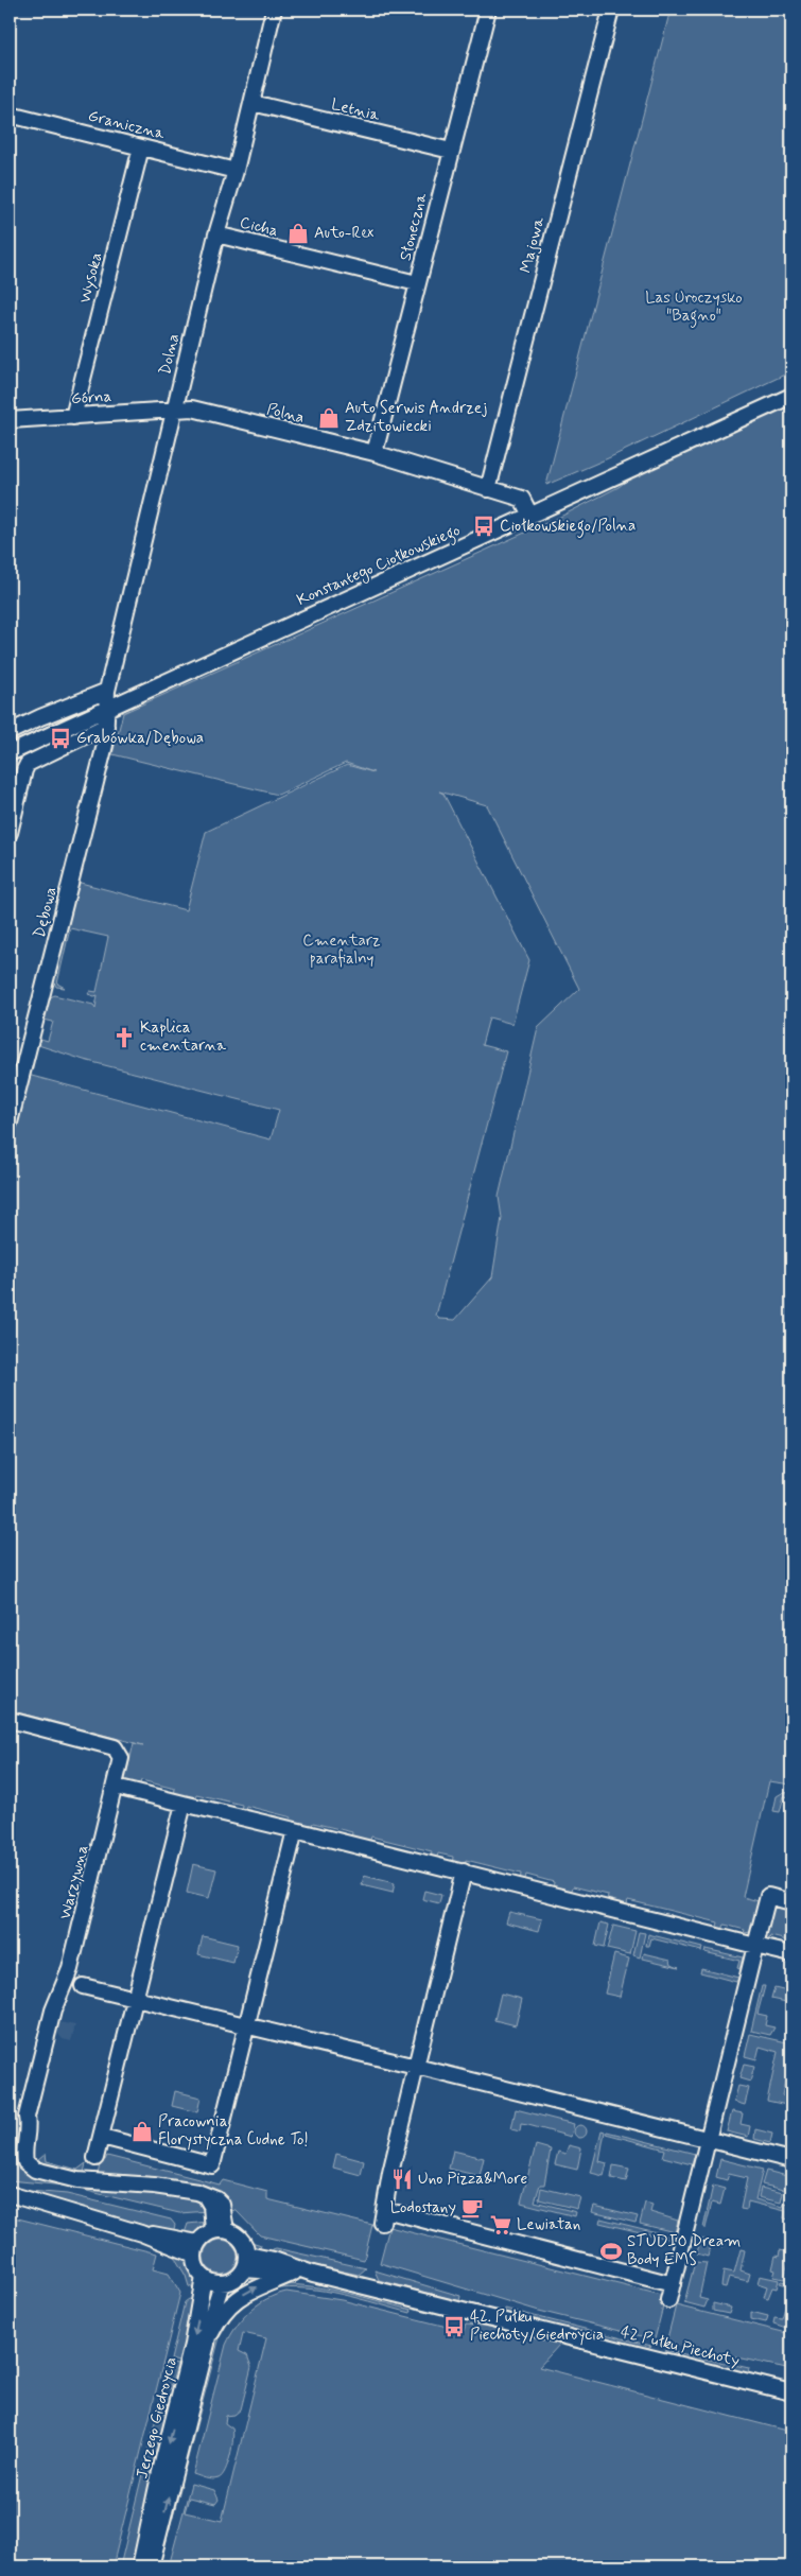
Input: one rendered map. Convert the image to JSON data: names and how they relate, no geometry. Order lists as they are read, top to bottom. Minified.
{"streets":{"street":["Letnia","Graniczna","Cicha","Słoneczna","Majowa","Wysoka","Dolna","Górna","Polna","Konstantego Ciołkowskiego","Dębowa","Warzywna","42 Pułku Piechoty","Jerzego Giedroycia"]},"crossings":[["Letnia","Słoneczna"],["Letnia","Dolna"],["Graniczna","Wysoka"],["Graniczna","Dolna"],["Cicha","Słoneczna"],["Cicha","Dolna"],["Słoneczna","Polna"],["Majowa","Polna"],["Wysoka","Górna"],["Dolna","Górna"],["Dolna","Polna"],["Dolna","Konstantego Ciołkowskiego"],["Dolna","Dębowa"],["Górna","Polna"],["Polna","Konstantego Ciołkowskiego"],["Konstantego Ciołkowskiego","Dębowa"],["Warzywna","42 Pułku Piechoty"],["Warzywna","Jerzego Giedroycia"],["42 Pułku Piechoty","Jerzego Giedroycia"]],"parks":["Las Uroczysko \"Bagno\"","Cmentarz parafialny"],"places":{"shop":["Auto-Rex","Auto Serwis Andrzej Zdzitowiecki","Pracownia Florystyczna Cudne To!"],"bus stop":["Ciołkowskiego/Polna","Grabówka/Dębowa","42. Pułku Piechoty/Giedroycia"],"church":["Kaplica cmentarna"],"restaurant":["Uno Pizza&More"],"cafe":["Lodostany"],"supermarket":["Lewiatan"],"sports":["STUDIO Dream Body EMS"]}}
